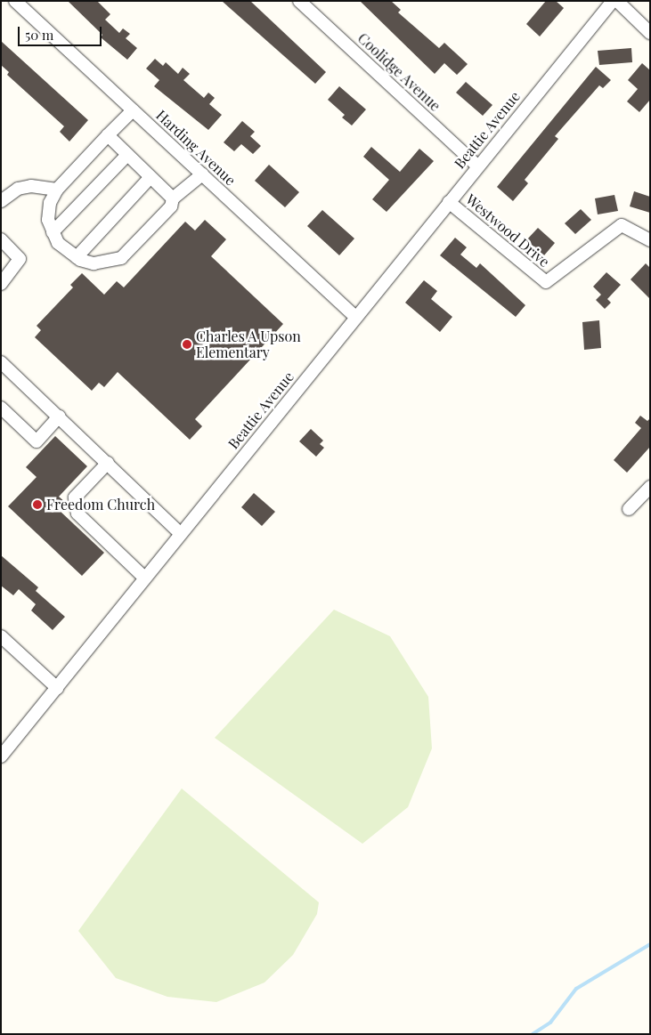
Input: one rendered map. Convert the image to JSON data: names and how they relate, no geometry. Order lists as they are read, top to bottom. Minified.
{"streets":{"street":["Coolidge Avenue","Beattie Avenue","Harding Avenue","Westwood Drive"]},"crossings":[["Coolidge Avenue","Beattie Avenue"],["Beattie Avenue","Harding Avenue"],["Beattie Avenue","Westwood Drive"]],"places":["Charles A Upson Elementary","Freedom Church"],"scale_bar":"50 m"}
